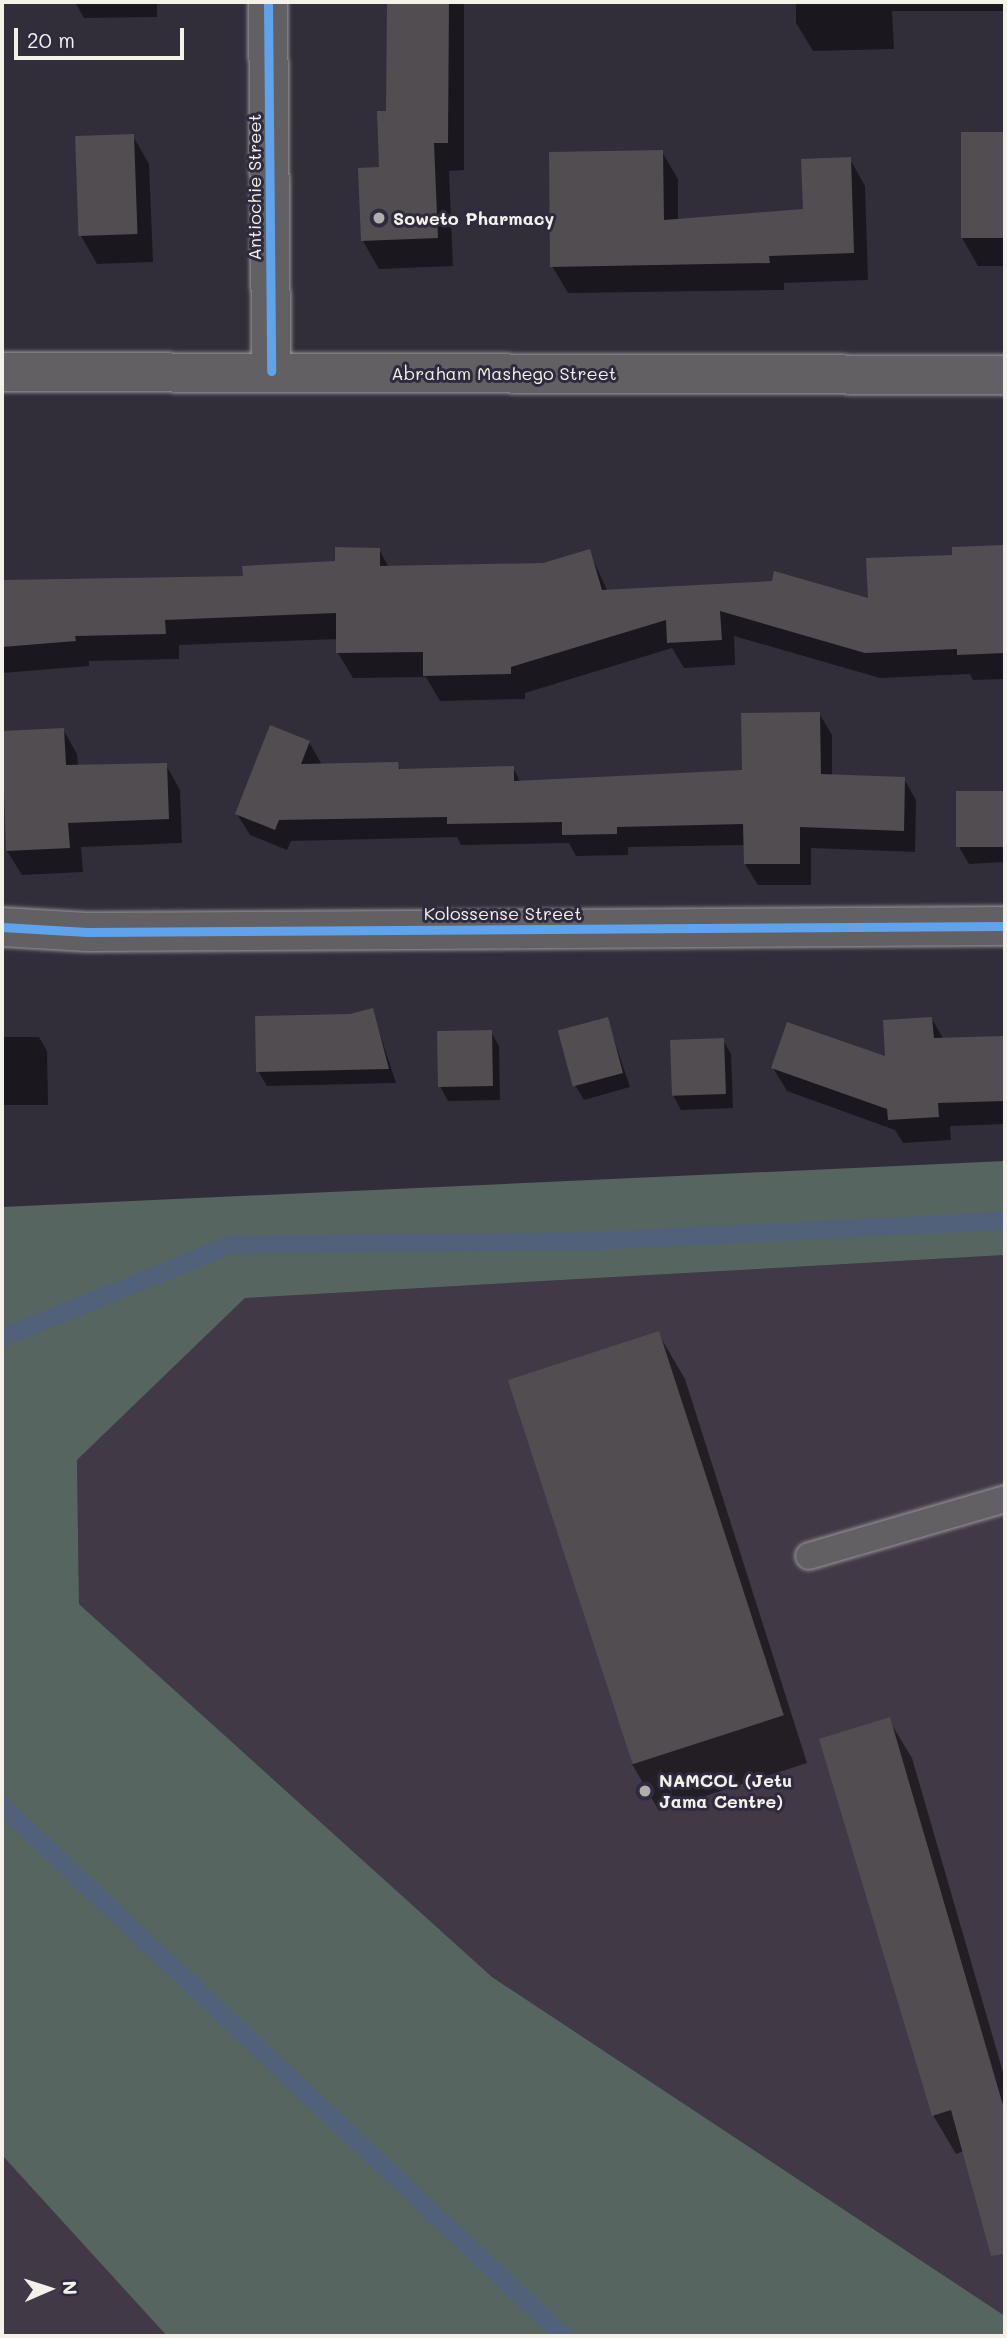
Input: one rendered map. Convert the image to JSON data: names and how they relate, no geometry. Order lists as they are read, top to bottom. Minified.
{"streets":{"street":["Antiochie Street","Abraham Mashego Street","Kolossense Street"]},"crossings":[["Antiochie Street","Abraham Mashego Street"]],"places":["Soweto Pharmacy","NAMCOL (Jetu Jama Centre)"],"scale_bar":"20 m","north":"right"}
